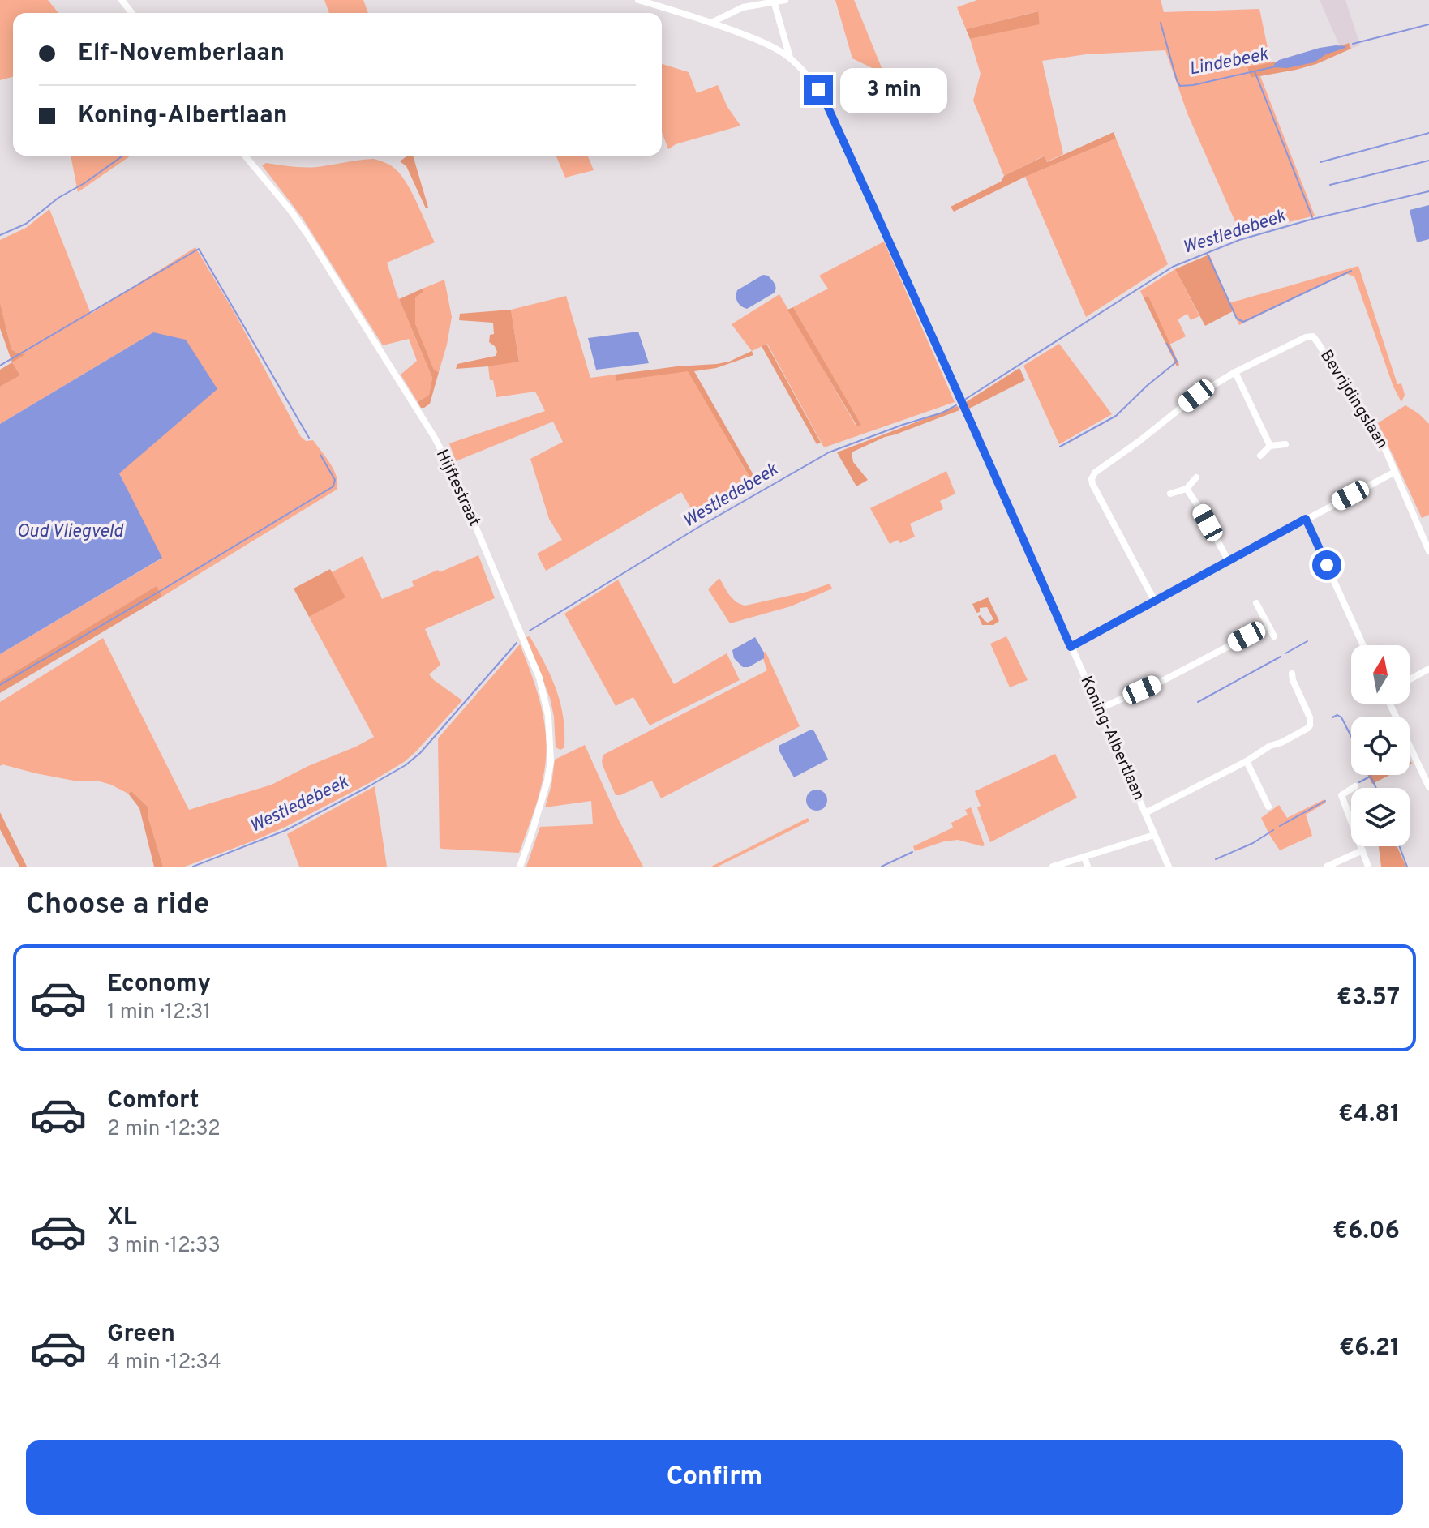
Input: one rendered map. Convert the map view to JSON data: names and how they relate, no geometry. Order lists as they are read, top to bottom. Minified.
{"streets":{"street":["Bevrijdingslaan","Hijftestraat","Koning-Albertlaan"]},"water":["Lindebeek","Westledebeek","Oud Vliegveld"],"north":"top","page":{"banner":["Elf-Novemberlaan","Koning-Albertlaan"],"bubble":"3 min","heading":"Choose a ride","list":[{"name":"Economy","note":"1 min · 12:31","value":"€3.57"},{"name":"Comfort","note":"2 min · 12:32","value":"€4.81"},{"name":"XL","note":"3 min · 12:33","value":"€6.06"},{"name":"Green","note":"4 min · 12:34","value":"€6.21"}],"buttons":"Confirm"}}
